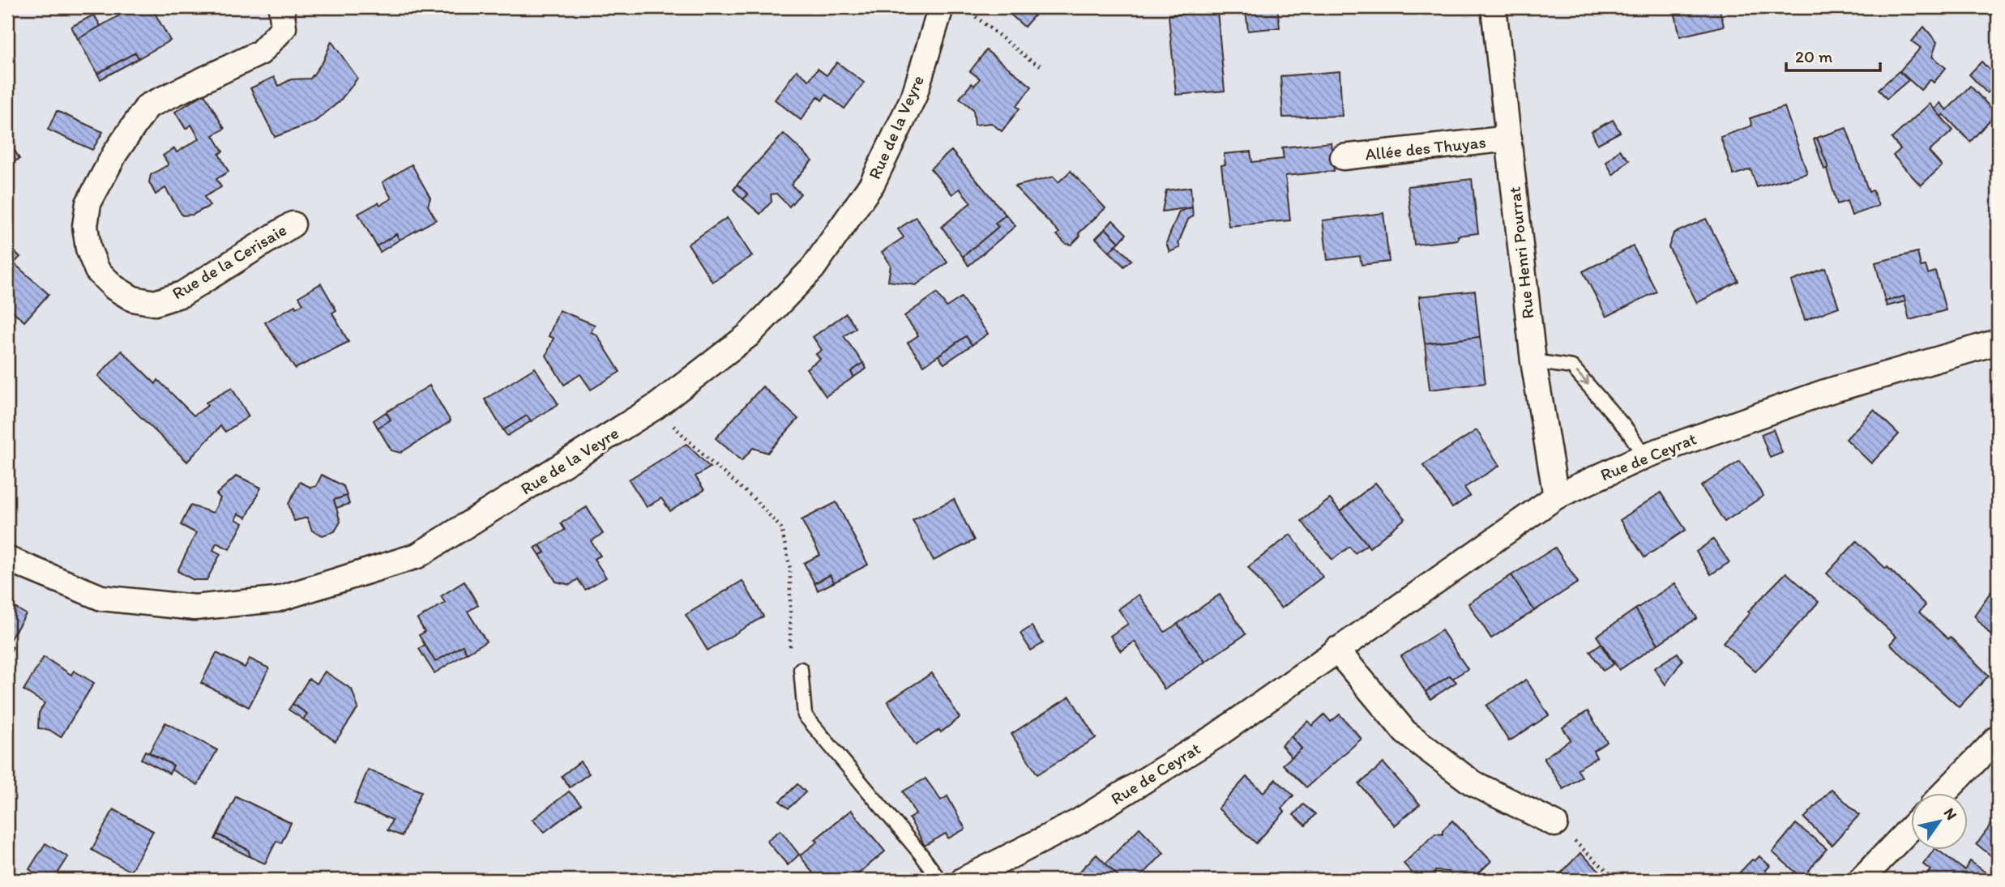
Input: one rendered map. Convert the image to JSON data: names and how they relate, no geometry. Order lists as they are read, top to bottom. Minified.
{"streets":{"street":["Rue de la Veyre","Allée des Thuyas","Rue Henri Pourrat","Rue de la Cerisaie","Rue de Ceyrat"]},"crossings":[["Allée des Thuyas","Rue Henri Pourrat"],["Rue Henri Pourrat","Rue de Ceyrat"]],"scale_bar":"20 m","north":"top right"}
